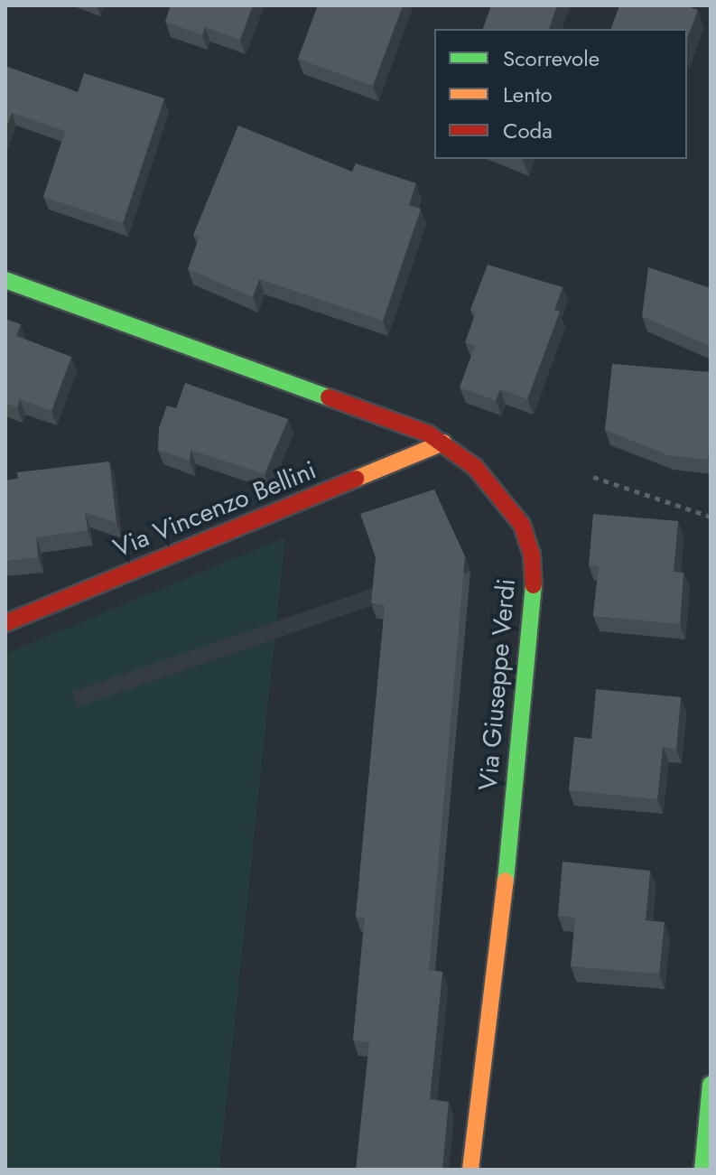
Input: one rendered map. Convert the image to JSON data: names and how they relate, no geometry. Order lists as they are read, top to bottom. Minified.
{"streets":{"street":["Via Vincenzo Bellini","Via Giuseppe Verdi"]},"crossings":[["Via Vincenzo Bellini","Via Giuseppe Verdi"]],"legend":["Scorrevole","Lento","Coda"]}
